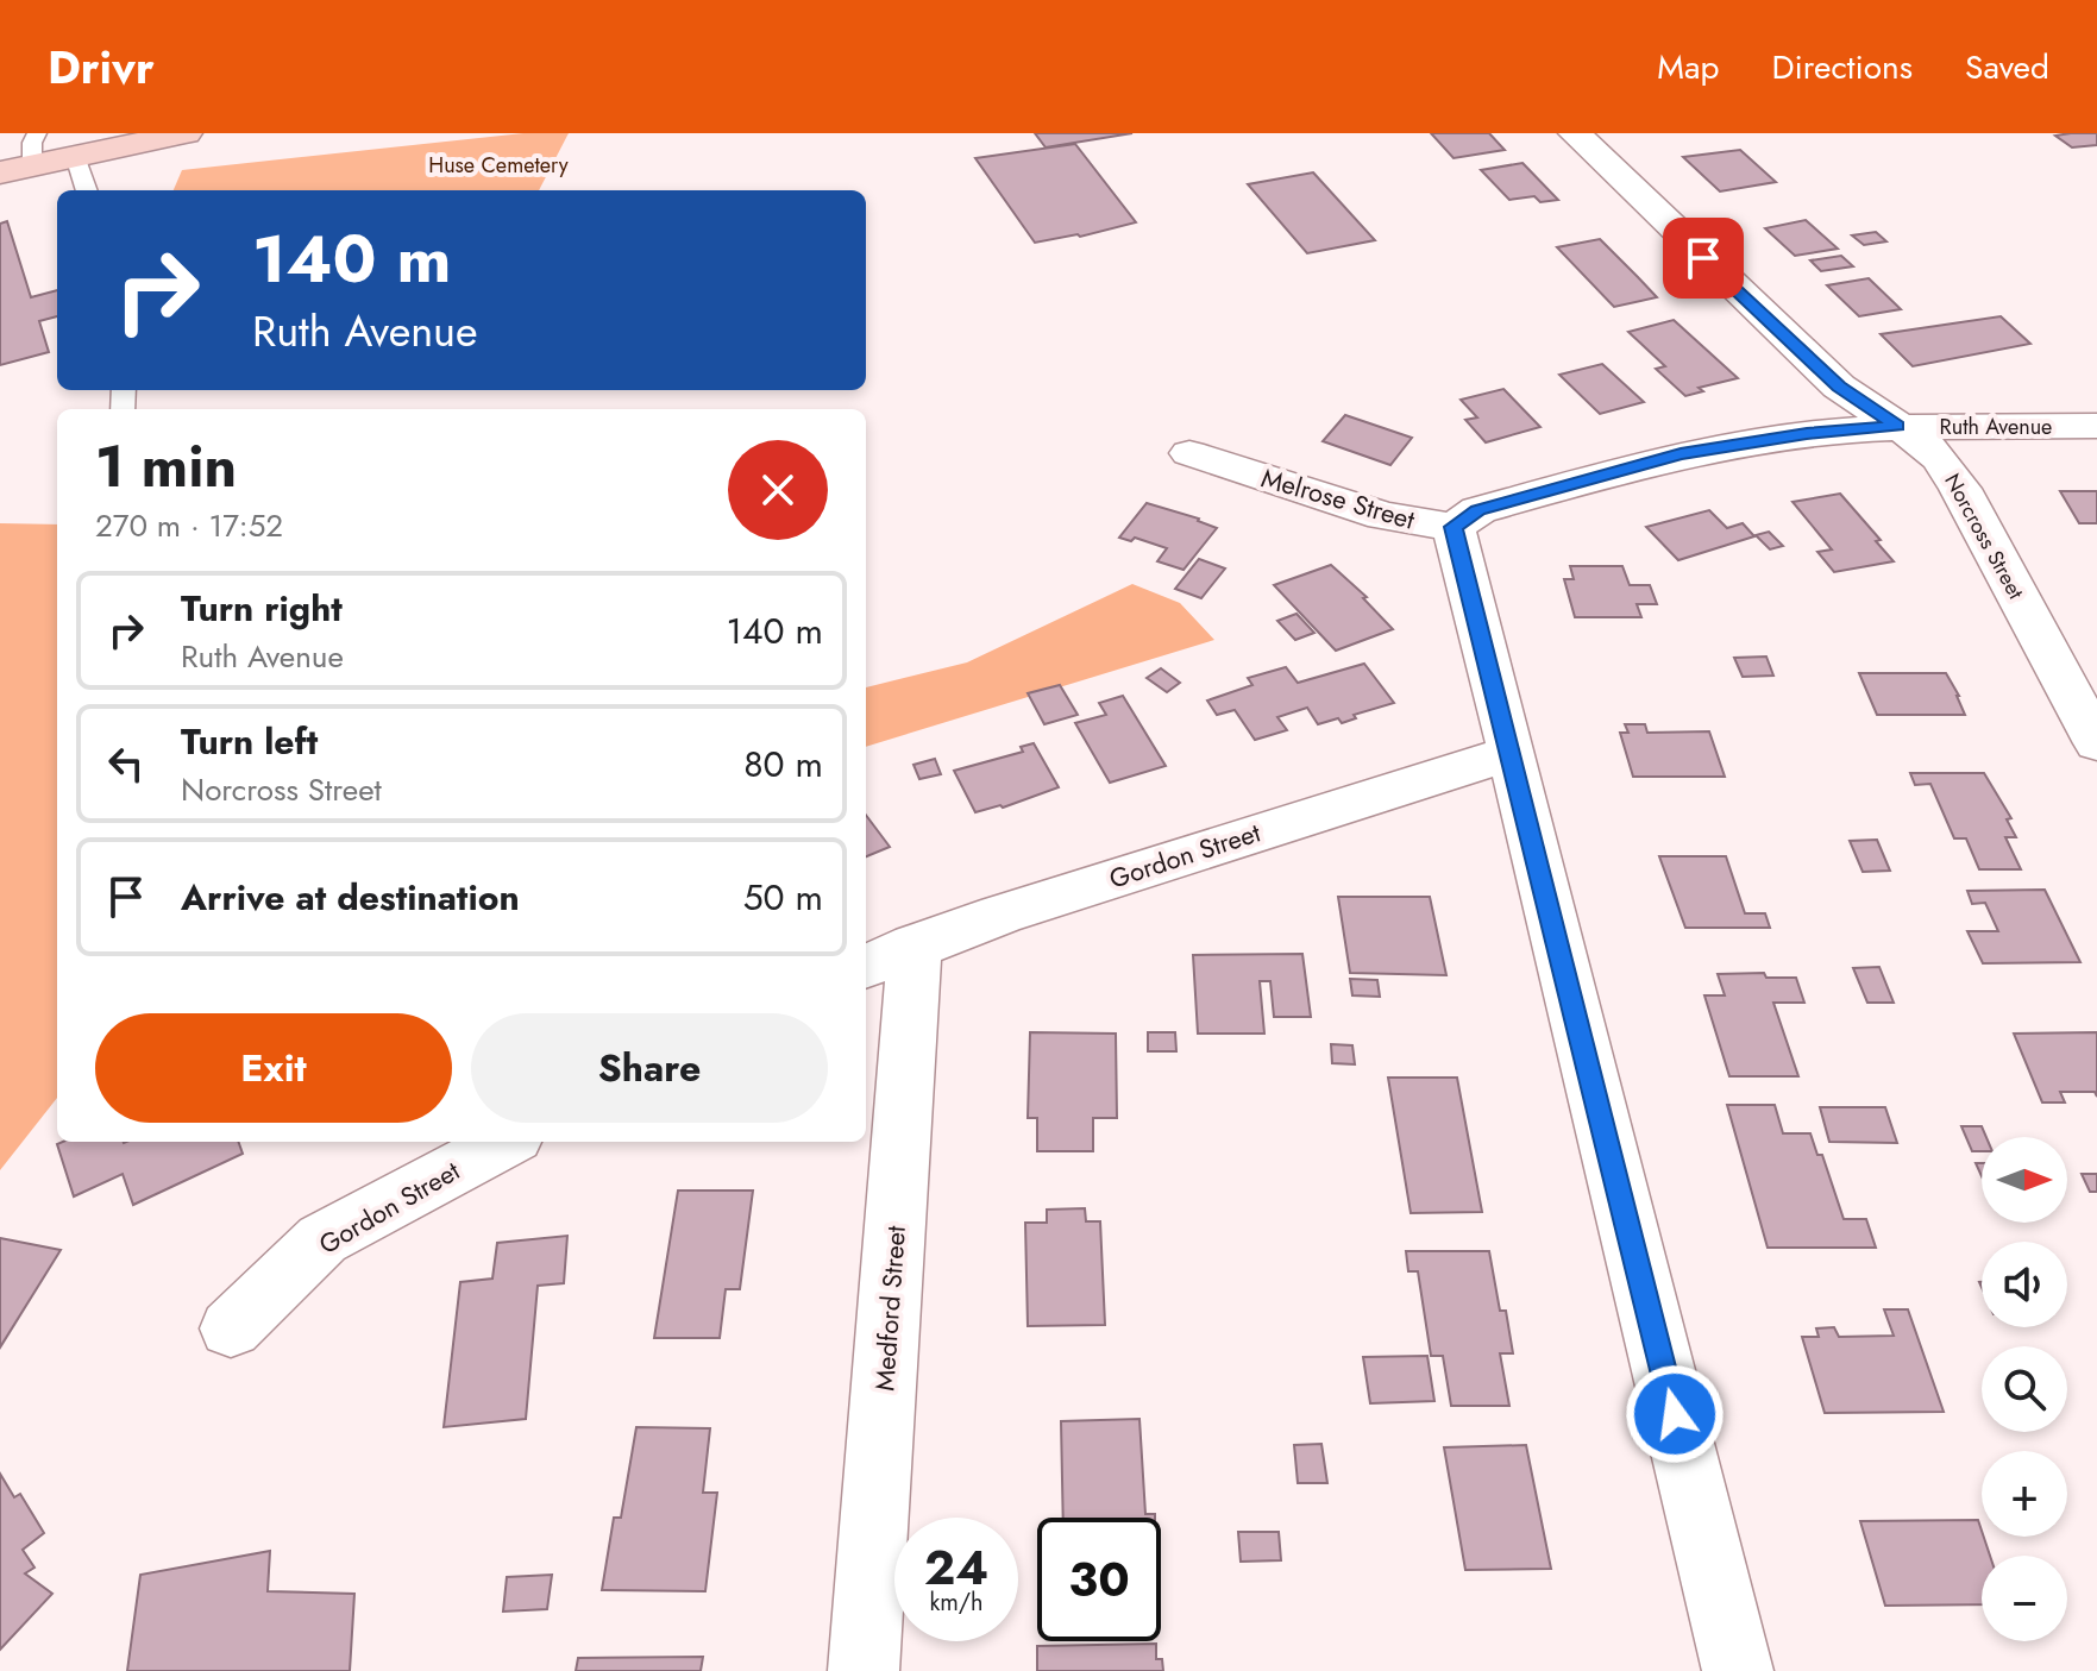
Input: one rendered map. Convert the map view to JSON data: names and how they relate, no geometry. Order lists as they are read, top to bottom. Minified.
{"streets":{"street":["Ruth Avenue","Melrose Street","Norcross Street","Gordon Street","Medford Street"]},"crossings":[["Ruth Avenue","Melrose Street"],["Ruth Avenue","Norcross Street"],["Gordon Street","Medford Street"]],"parks":["Huse Cemetery"],"north":"right","page":{"header":"Drivr","nav":["Map","Directions","Saved"],"turn":["140 m","Ruth Avenue"],"heading":["1 min","270 m · 17:52"],"list":[{"name":"Turn right","note":"Ruth Avenue","value":"140 m"},{"name":"Turn left","note":"Norcross Street","value":"80 m"},{"name":"Arrive at destination","value":"50 m"}],"buttons":["Exit","Share"],"map_buttons":["+","−"],"speed":"24 km/h","limit":"30"}}
